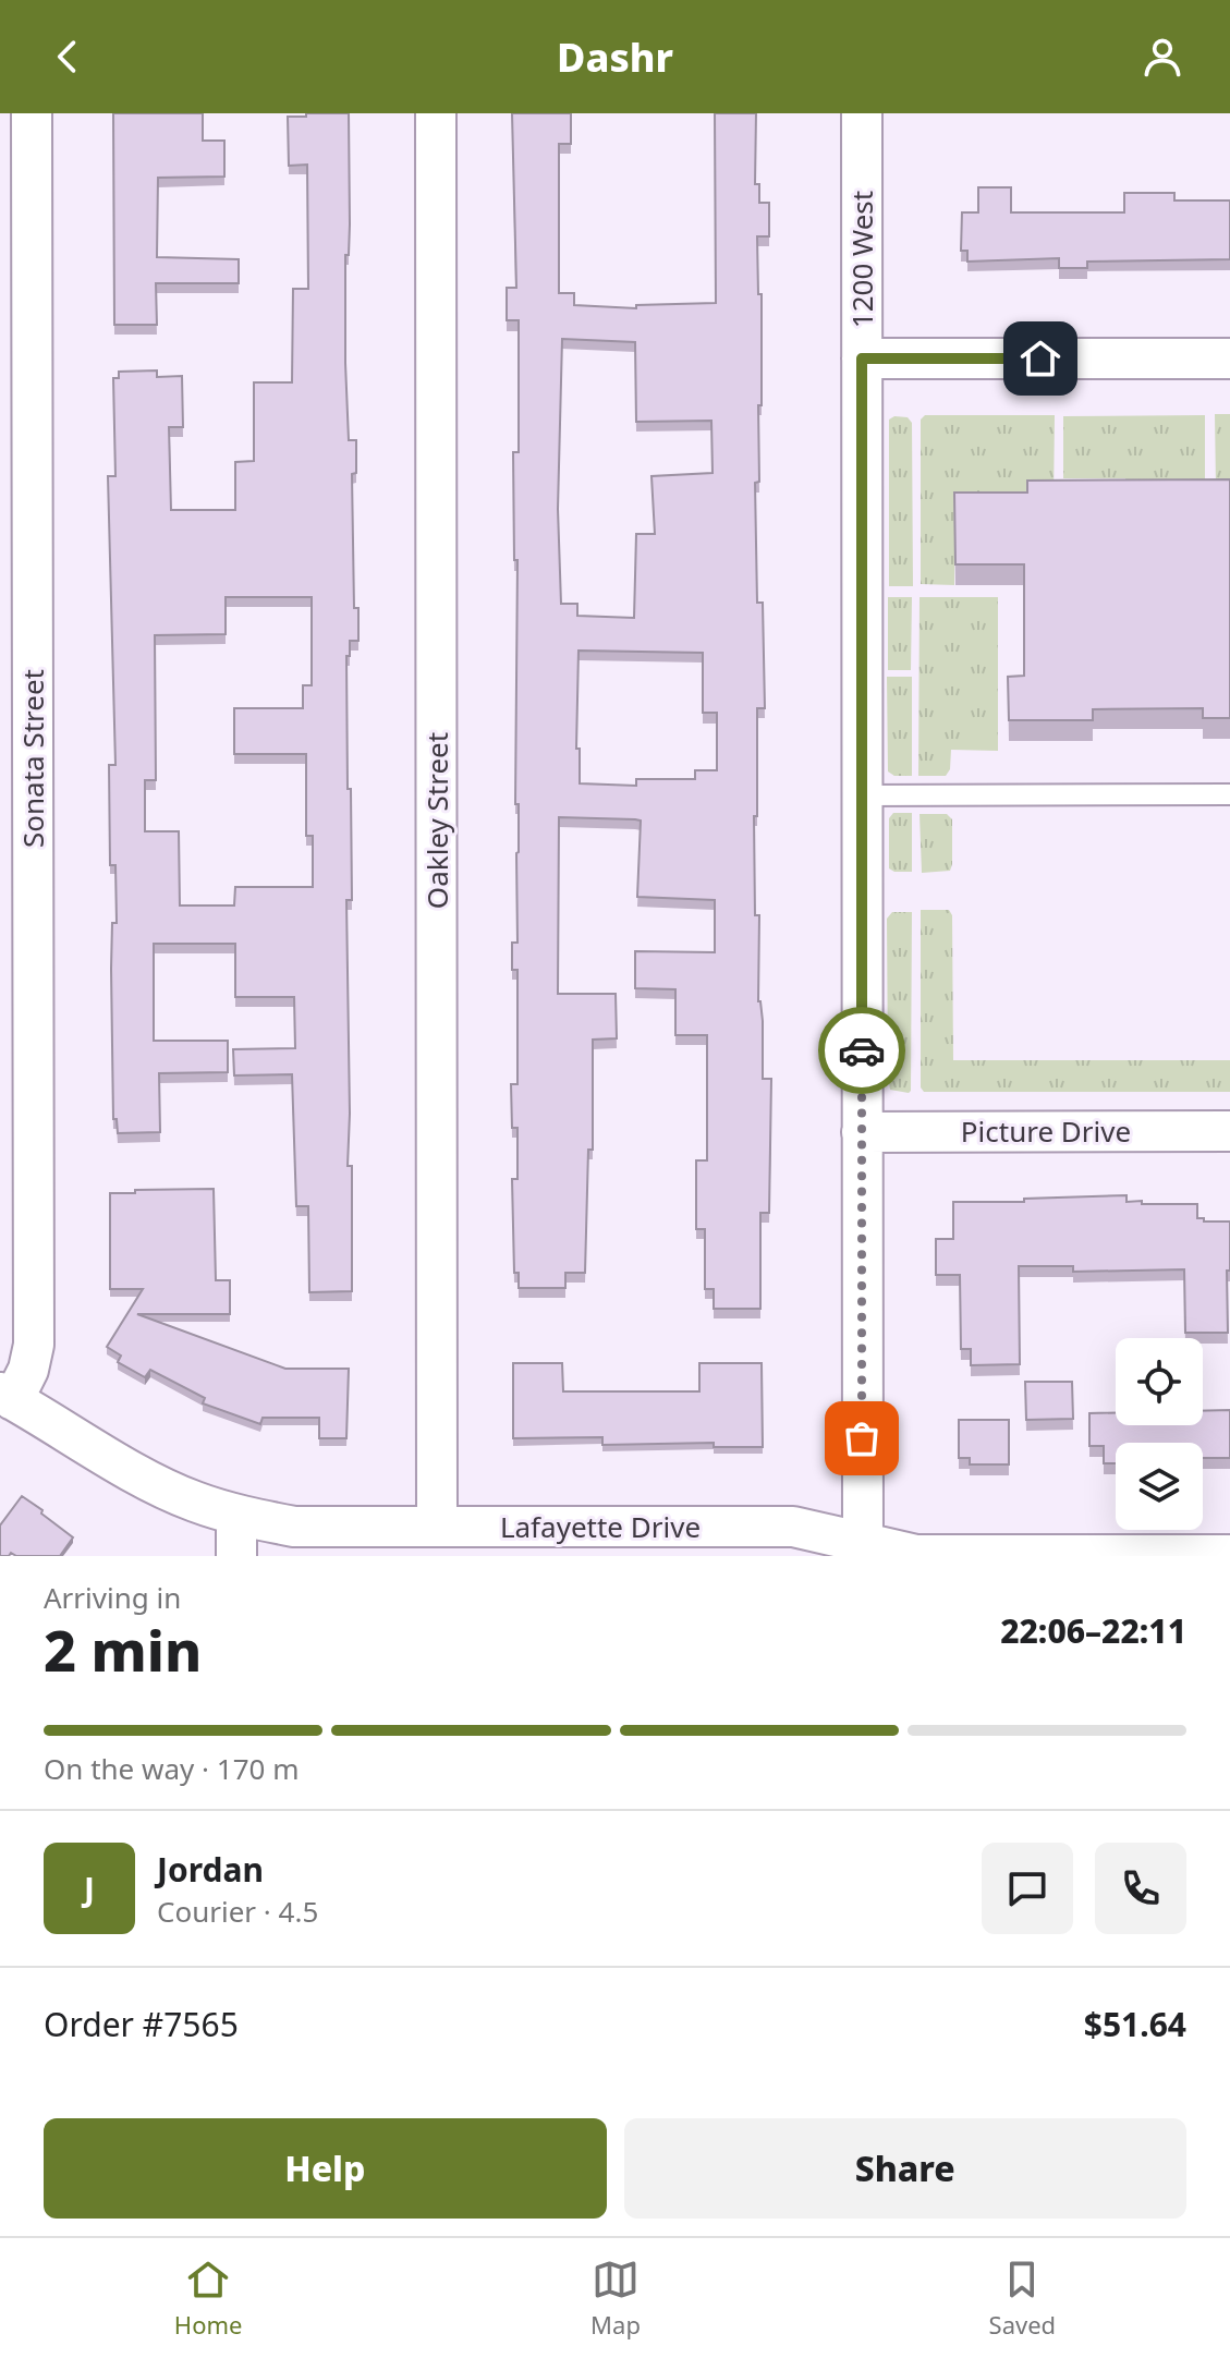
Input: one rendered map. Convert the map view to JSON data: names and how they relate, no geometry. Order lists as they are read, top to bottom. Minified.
{"streets":{"street":["1200 West","Sonata Street","Oakley Street","Picture Drive","Lafayette Drive"]},"crossings":[["1200 West","Picture Drive"],["1200 West","Lafayette Drive"],["Sonata Street","Lafayette Drive"],["Oakley Street","Lafayette Drive"]],"page":{"header":"Dashr","heading":["2 min","Arriving in","22:06–22:11"],"panel":["Jordan","Courier · 4.5","Order #7565","$51.64"],"bar":"On the way · 170 m","round":"J","buttons":["Help","Share"],"tabs":["Home","Map","Saved"]}}
